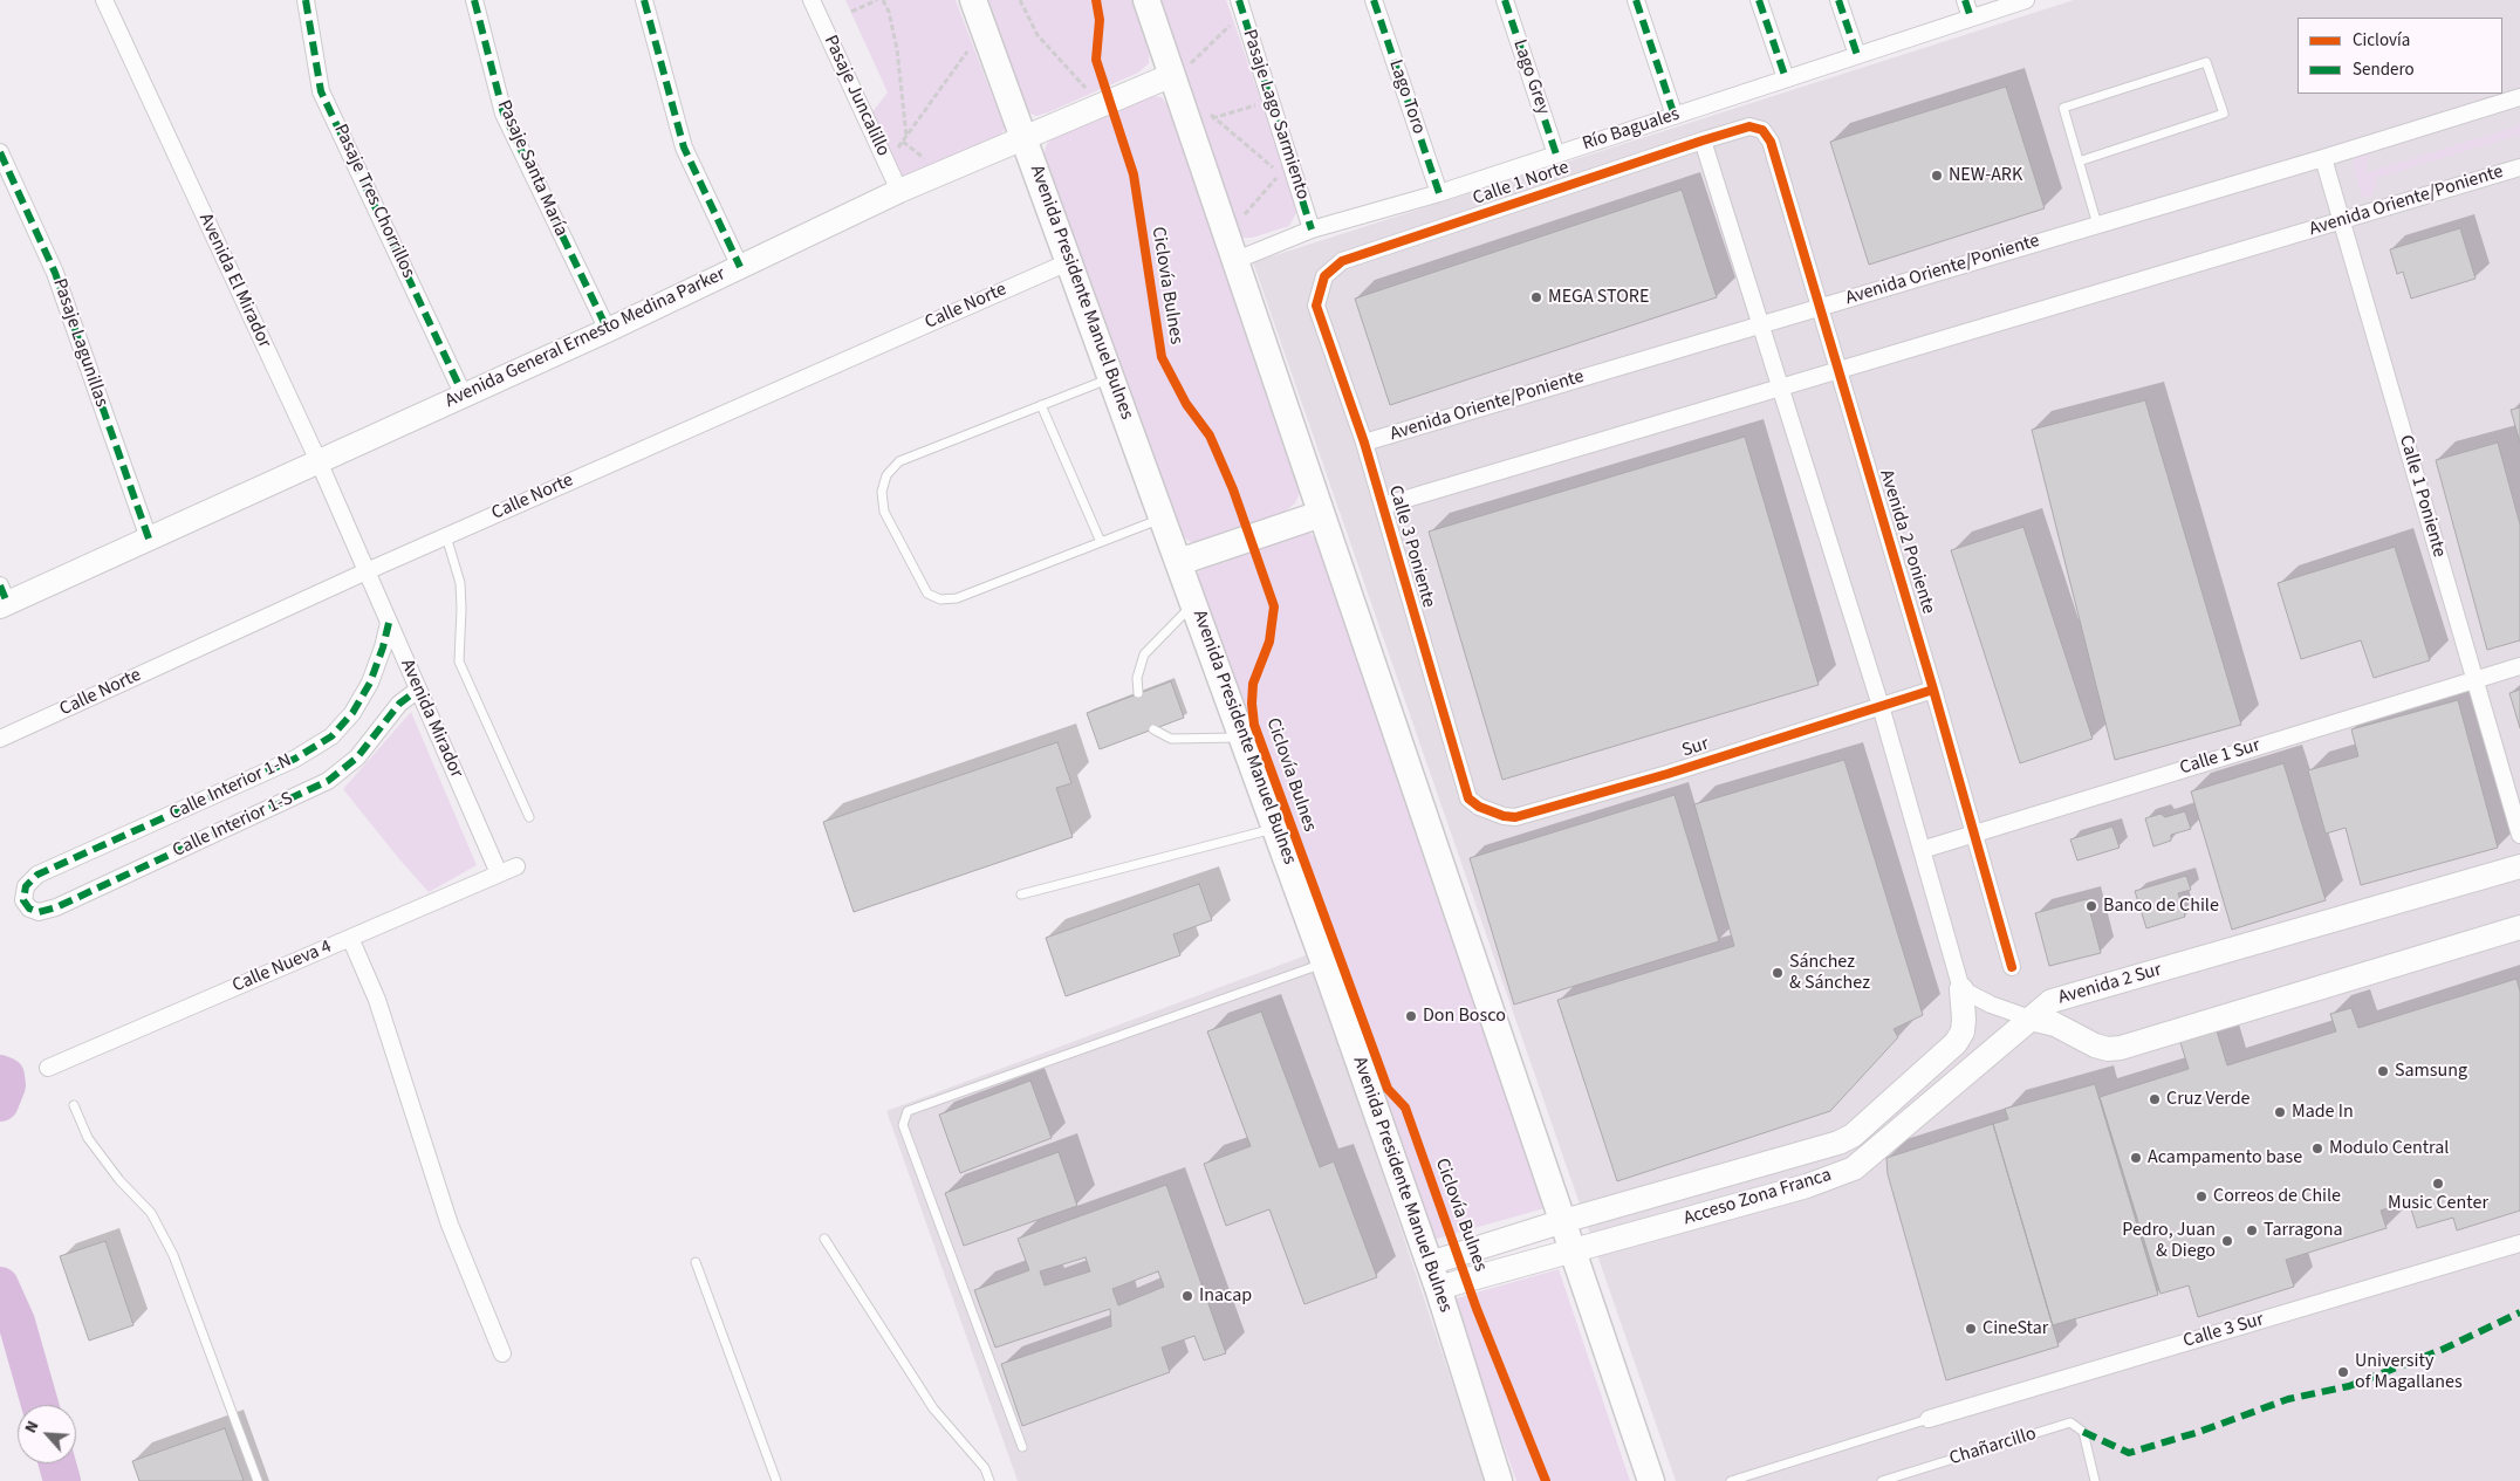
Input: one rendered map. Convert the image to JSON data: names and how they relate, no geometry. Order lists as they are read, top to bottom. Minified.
{"streets":{"main road":["Avenida Presidente Manuel Bulnes"],"street":["Lago Grey","Pasaje Juncalillo","Lago Toro","Pasaje Lago Sarmiento","Río Baguales","Pasaje Santa María","Calle 1 Norte","Pasaje Tres Chorrillos","Avenida Oriente/Poniente","Avenida El Mirador","Calle Norte","Avenida General Ernesto Medina Parker","Pasaje Lagunillas","Calle 1 Poniente","Avenida 2 Poniente","Calle 3 Poniente","Avenida Mirador","Sur","Calle 1 Sur","Calle Interior 1-N","Calle Interior 1-S","Calle Nueva 4","Avenida 2 Sur","Acceso Zona Franca","Calle 3 Sur"],"lane":["Chañarcillo"],"cycle path":["Ciclovía Bulnes"]},"crossings":[["Lago Grey","Río Baguales"],["Pasaje Juncalillo","Avenida General Ernesto Medina Parker"],["Lago Toro","Río Baguales"],["Pasaje Lago Sarmiento","Río Baguales"],["Pasaje Santa María","Avenida General Ernesto Medina Parker"],["Calle 1 Norte","Avenida 2 Poniente"],["Calle 1 Norte","Calle 3 Poniente"],["Pasaje Tres Chorrillos","Avenida General Ernesto Medina Parker"],["Avenida Oriente/Poniente","Calle 1 Poniente"],["Avenida Oriente/Poniente","Avenida 2 Poniente"],["Avenida Oriente/Poniente","Calle 3 Poniente"],["Avenida El Mirador","Calle Norte"],["Avenida El Mirador","Avenida General Ernesto Medina Parker"],["Avenida El Mirador","Avenida Mirador"],["Avenida Presidente Manuel Bulnes","Calle Norte"],["Avenida Presidente Manuel Bulnes","Avenida General Ernesto Medina Parker"],["Avenida Presidente Manuel Bulnes","Acceso Zona Franca"],["Calle Norte","Avenida Mirador"],["Avenida General Ernesto Medina Parker","Pasaje Lagunillas"],["Calle 1 Poniente","Calle 1 Sur"],["Avenida 2 Poniente","Sur"],["Avenida 2 Poniente","Calle 1 Sur"],["Calle 3 Poniente","Sur"],["Avenida Mirador","Calle Interior 1-N"],["Avenida Mirador","Calle Interior 1-S"],["Avenida Mirador","Calle Nueva 4"],["Calle Interior 1-N","Calle Interior 1-S"],["Avenida 2 Sur","Acceso Zona Franca"]],"places":["NEW-ARK","MEGA STORE","Banco de Chile","Sánchez & Sánchez","Don Bosco","Samsung","Cruz Verde","Made In","Modulo Central","Acampamento base","Music Center","Correos de Chile","Tarragona","Pedro, Juan & Diego","Inacap","CineStar","University of Magallanes"],"legend":["Ciclovía","Sendero"],"north":"top left"}
